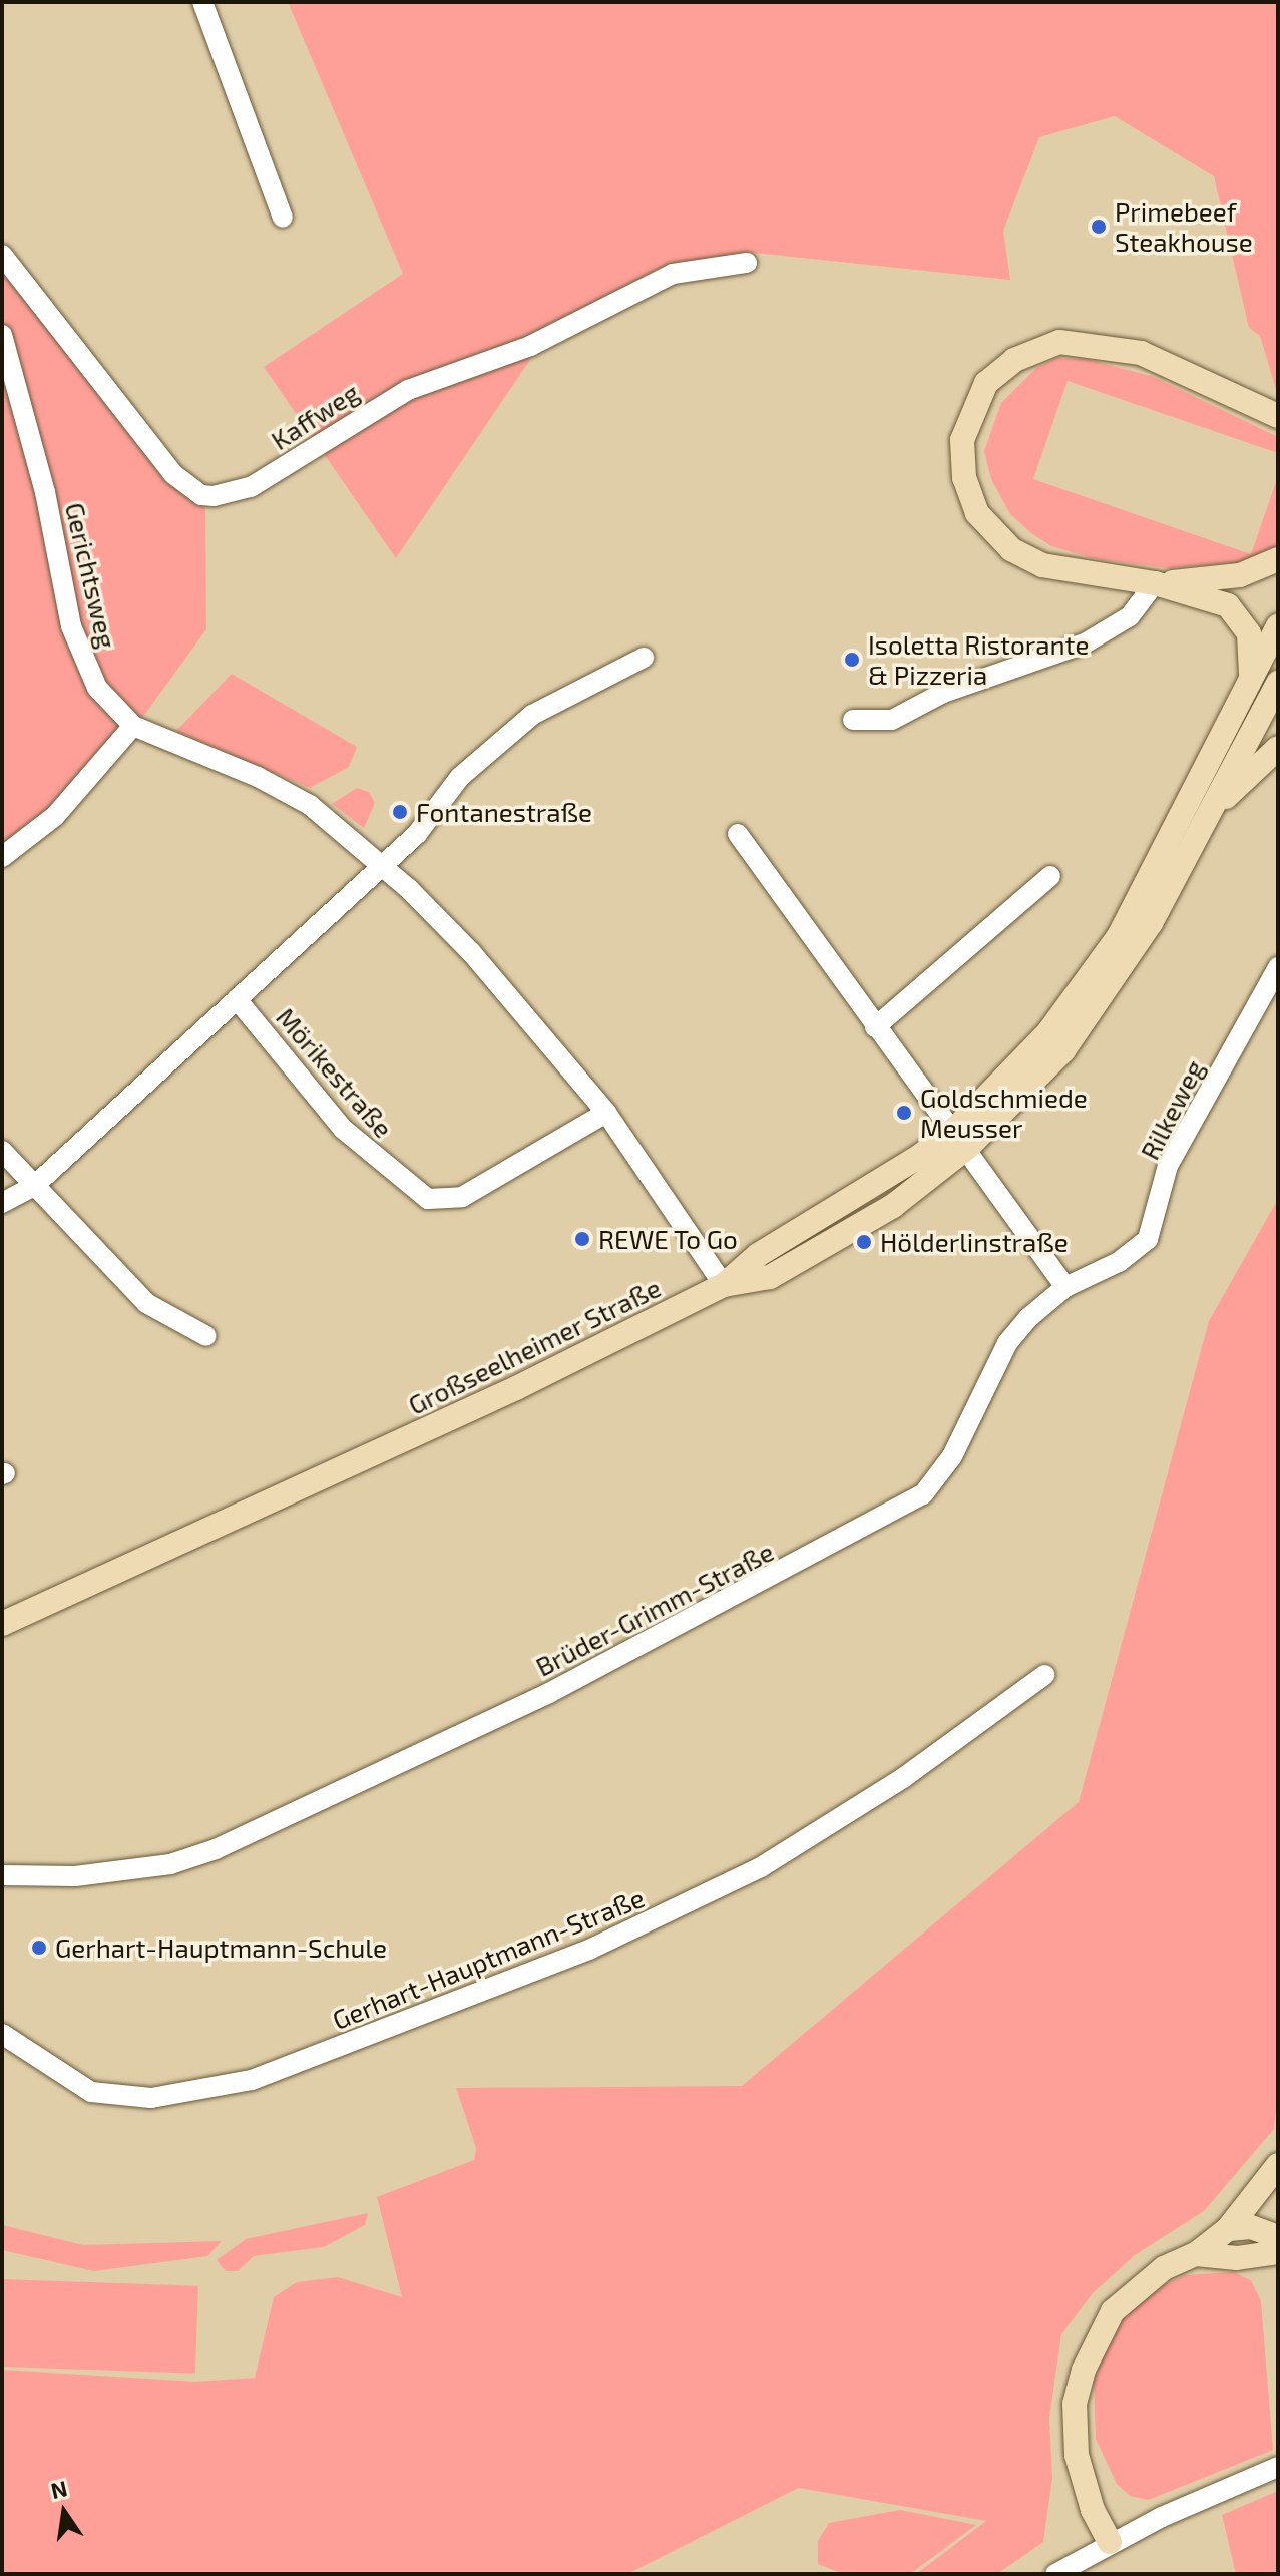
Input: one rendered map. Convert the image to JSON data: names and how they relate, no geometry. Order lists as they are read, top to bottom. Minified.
{"streets":{"main road":["Großseelheimer Straße"],"street":["Kaffweg","Gerichtsweg","Mörikestraße","Rilkeweg","Brüder-Grimm-Straße","Gerhart-Hauptmann-Straße"]},"crossings":[["Rilkeweg","Brüder-Grimm-Straße"]],"places":["Primebeef Steakhouse","Isoletta Ristorante & Pizzeria","Fontanestraße","Goldschmiede Meusser","REWE To Go","Hölderlinstraße","Gerhart-Hauptmann-Schule"],"north":"top"}
